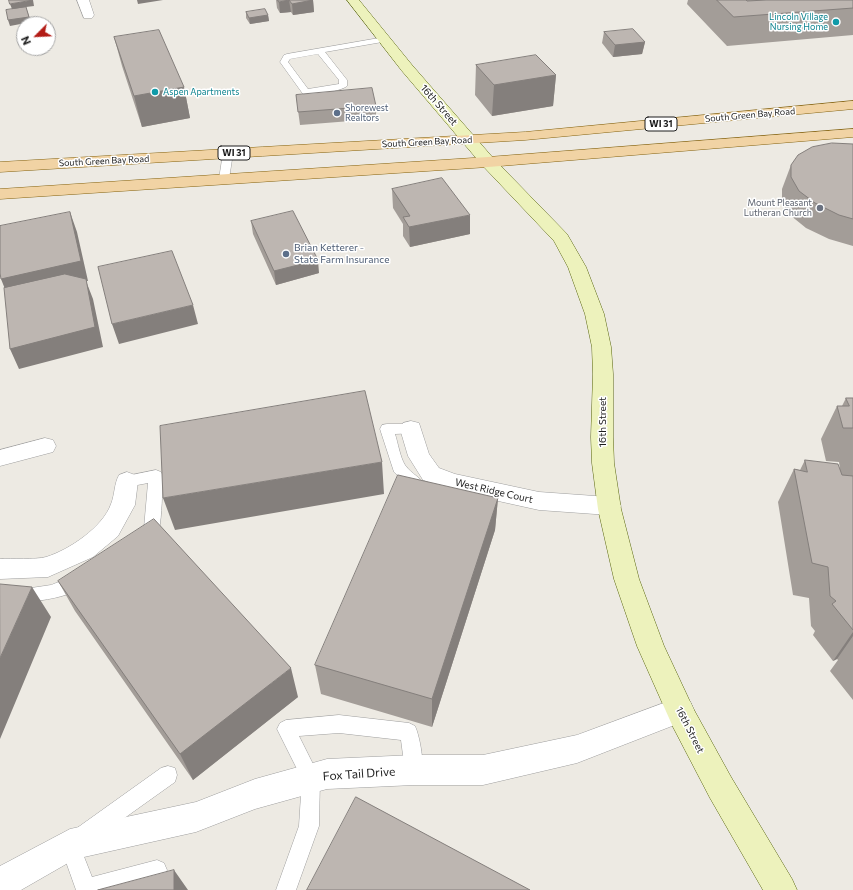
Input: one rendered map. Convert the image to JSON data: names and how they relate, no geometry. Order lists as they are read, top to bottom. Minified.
{"streets":{"main road":["South Green Bay Road","WI 31"],"street":["16th Street","West Ridge Court","Fox Tail Drive"]},"crossings":[["16th Street","South Green Bay Road"],["16th Street","West Ridge Court"],["16th Street","Fox Tail Drive"]],"places":["Lincoln Village Nursing Home","Aspen Apartments","Shorewest Realtors","Mount Pleasant Lutheran Church","Brian Ketterer - State Farm Insurance"],"north":"bottom left"}
